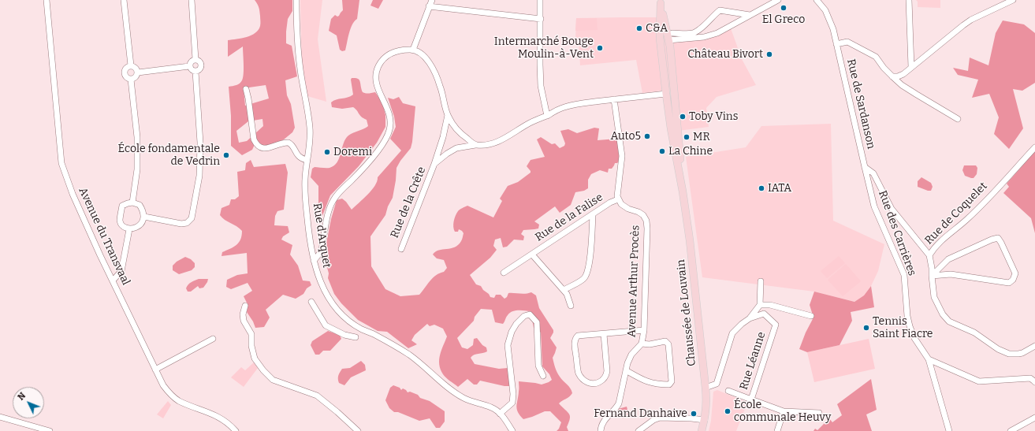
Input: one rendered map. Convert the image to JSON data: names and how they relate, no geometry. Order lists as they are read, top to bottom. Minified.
{"streets":{"main road":["Chaussée de Louvain"],"street":["Rue de Sardanson","Rue de la Crête","Rue de Coquelet","Rue de la Falise","Rue des Carrières","Rue d'Arquet","Avenue du Transvaal","Avenue Arthur Procès","Rue Léanne"]},"crossings":[["Rue de Sardanson","Rue des Carrières"],["Rue de la Crête","Chaussée de Louvain"],["Rue de la Falise","Avenue Arthur Procès"]],"places":["El Greco","C&A","Intermarché Bouge Moulin-à-Vent","Château Bivort","Toby Vins","Auto5","MR","La Chine","Doremi","École fondamentale de Vedrin","IATA","Tennis Saint Fiacre","École communale Heuvy","Fernand Danhaive"],"north":"top left"}
